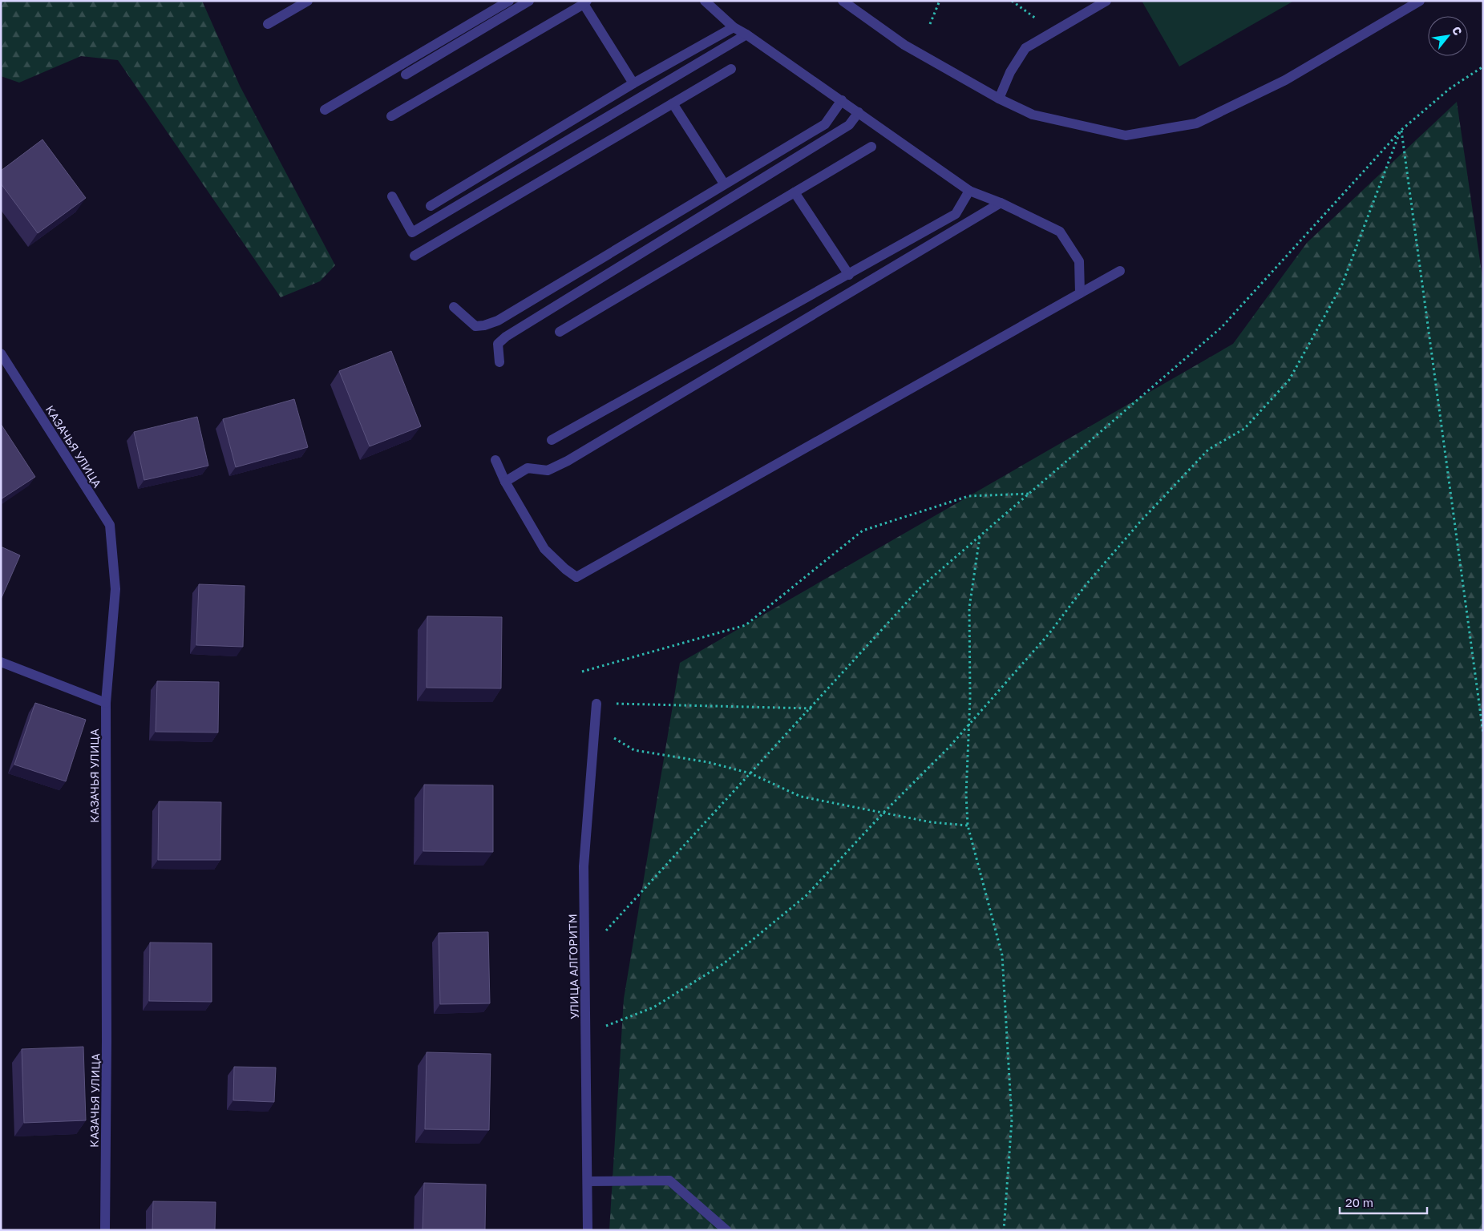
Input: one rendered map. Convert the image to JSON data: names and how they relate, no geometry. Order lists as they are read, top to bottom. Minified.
{"streets":{"street":["КАЗАЧЬЯ УЛИЦА","УЛИЦА АЛГОРИТМ"]},"scale_bar":"20 m","north":"top right"}
